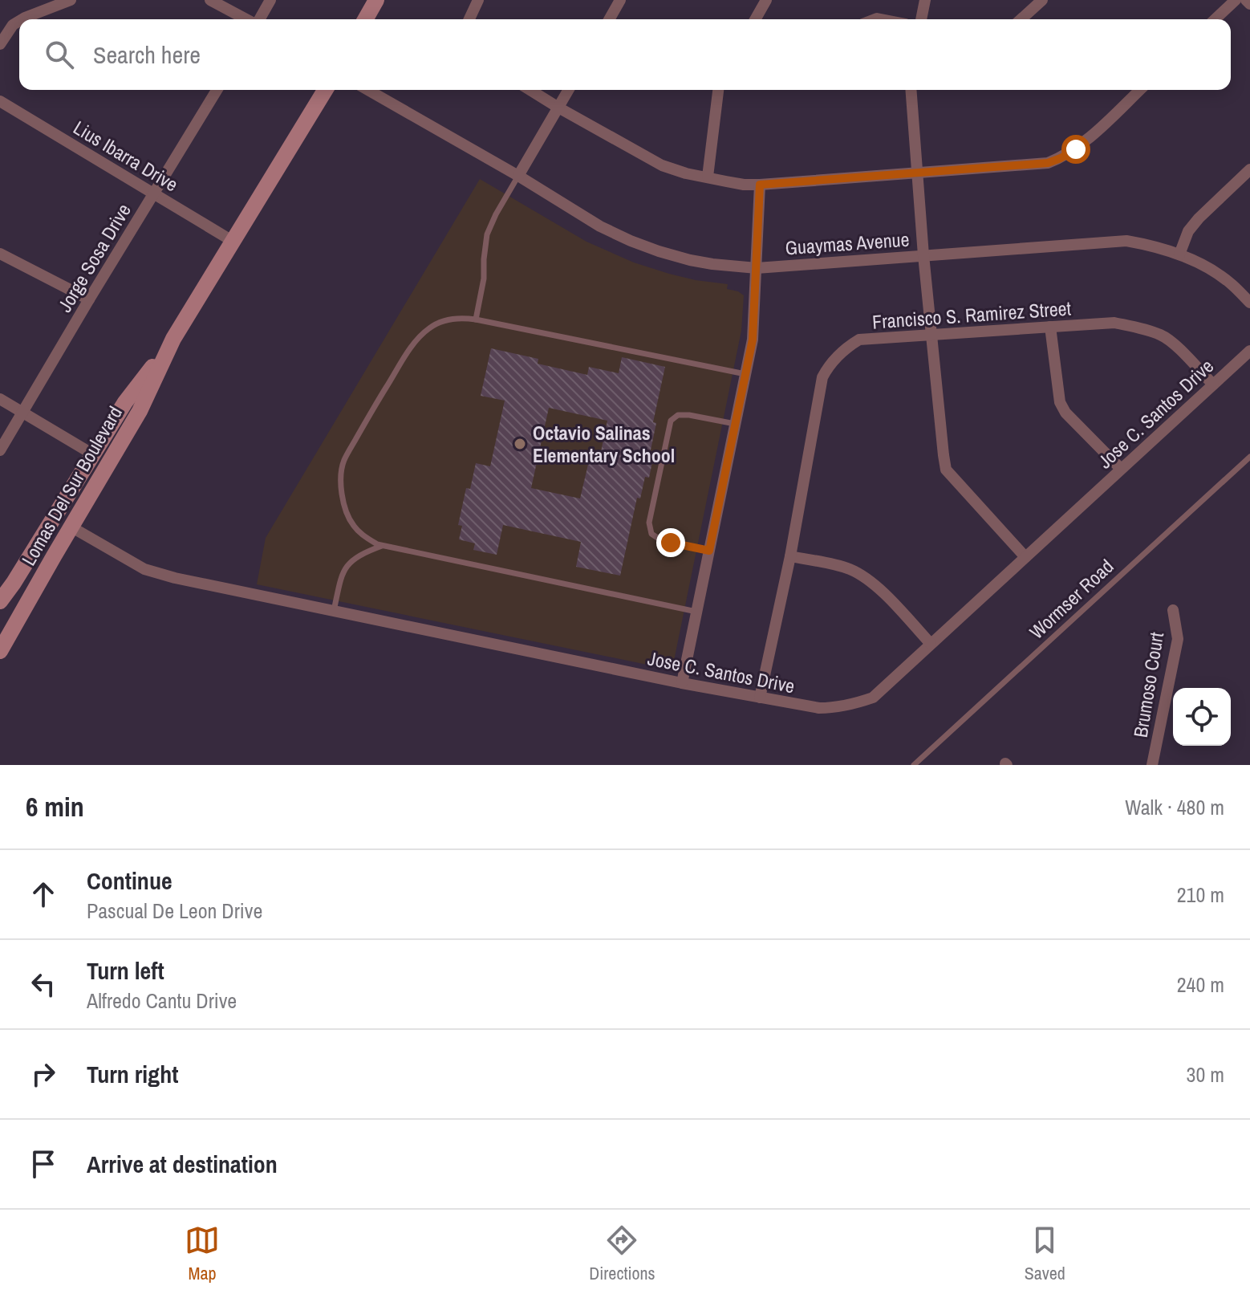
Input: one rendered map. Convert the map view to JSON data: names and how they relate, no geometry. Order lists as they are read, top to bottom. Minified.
{"streets":{"main road":["Lomas Del Sur Boulevard"],"street":["Lius Ibarra Drive","Guaymas Avenue","Jorge Sosa Drive","Francisco S. Ramirez Street","Jose C. Santos Drive","Brumoso Court"],"lane":["Wormser Road"]},"crossings":[["Lius Ibarra Drive","Jorge Sosa Drive"],["Lius Ibarra Drive","Lomas Del Sur Boulevard"],["Francisco S. Ramirez Street","Jose C. Santos Drive"],["Jose C. Santos Drive","Lomas Del Sur Boulevard"]],"places":["Octavio Salinas Elementary School"],"page":{"search":"Search here","heading":["6 min","Walk · 480 m"],"list":[["Continue","Pascual De Leon Drive","210 m"],["Turn left","Alfredo Cantu Drive","240 m"],["Turn right","30 m"],"Arrive at destination"],"nav":["Map","Directions","Saved"]}}
